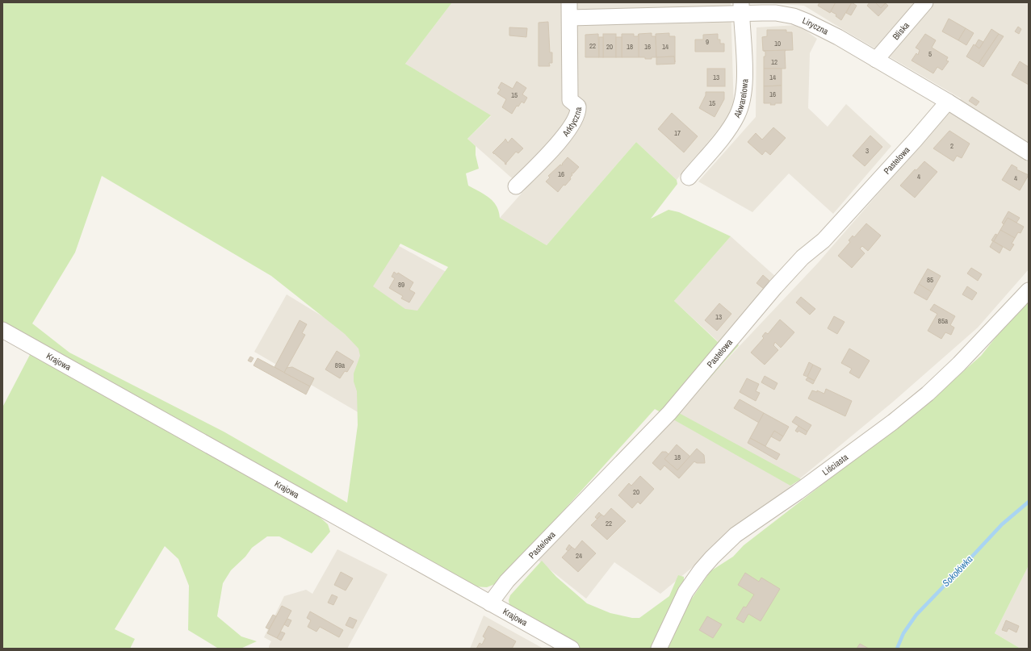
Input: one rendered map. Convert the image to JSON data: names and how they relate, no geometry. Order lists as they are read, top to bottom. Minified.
{"streets":{"street":["Liryczna","Bliska","Akwarelowa","Arktyczna","Pastelowa","Krajowa","Liściasta"]},"crossings":[["Liryczna","Bliska"],["Liryczna","Akwarelowa"],["Liryczna","Arktyczna"],["Liryczna","Pastelowa"],["Pastelowa","Krajowa"]],"water":["Sokołówka"],"house_numbers":["9","10","22","20","18","16","14","5","12","13","14","16","15","15","17","2","3","16","4","4","85","89","13","85a","89a","18","20","22","24"]}
